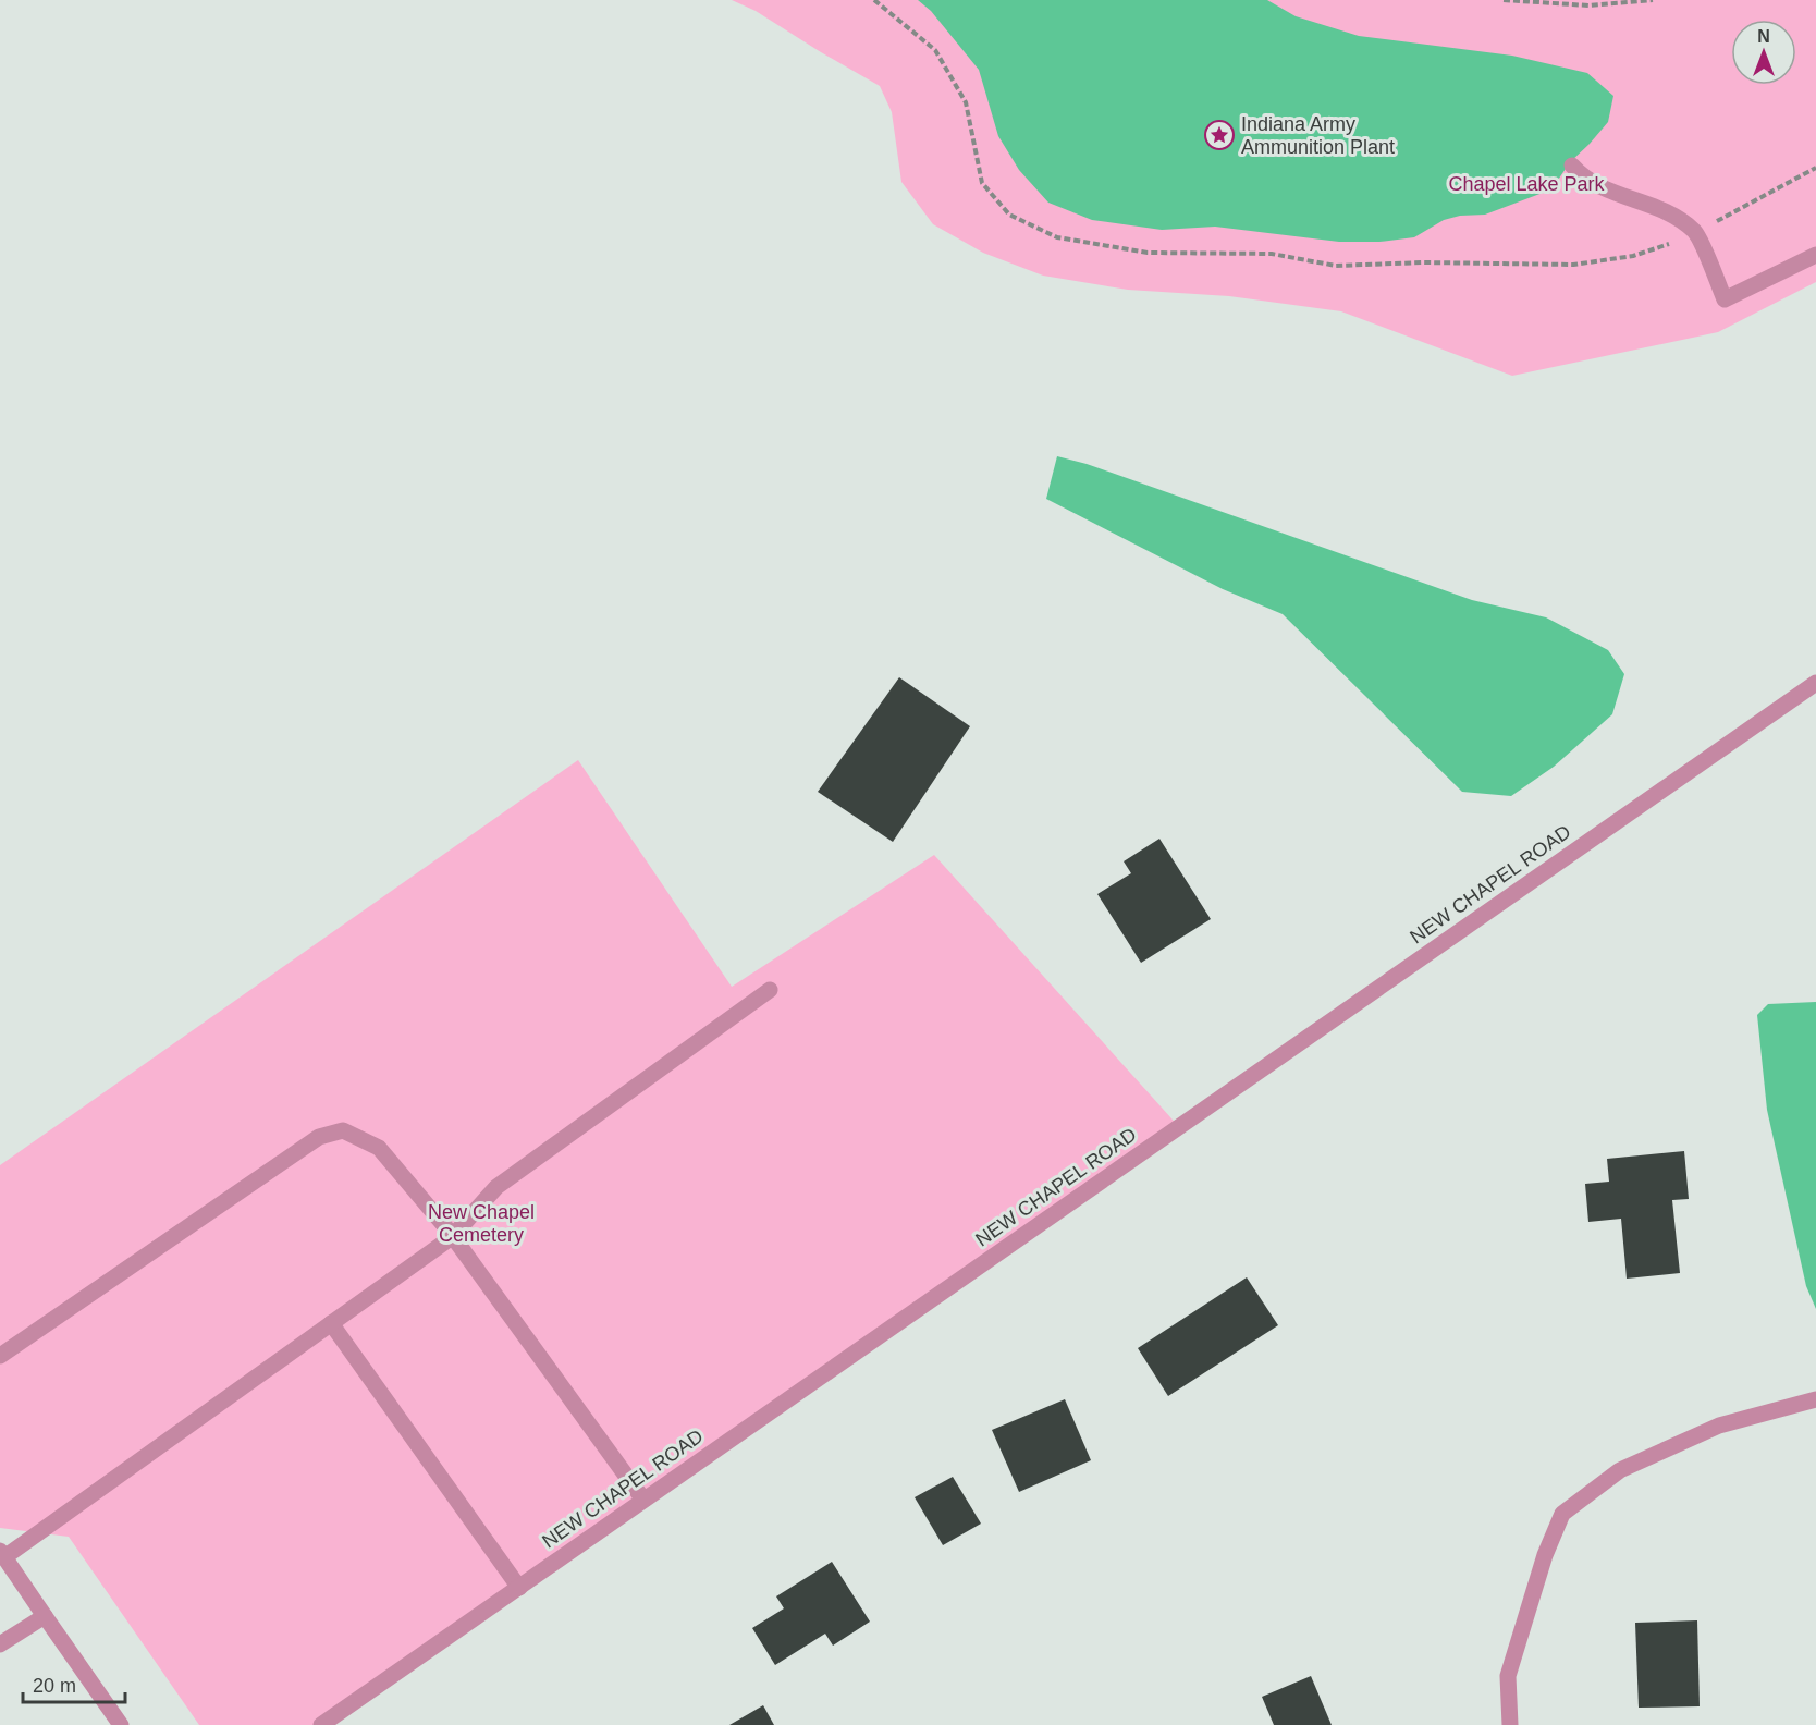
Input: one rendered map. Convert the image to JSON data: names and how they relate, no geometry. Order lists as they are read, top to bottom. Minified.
{"streets":{"street":["NEW CHAPEL ROAD"]},"parks":["Chapel Lake Park","New Chapel Cemetery"],"places":{"place":["Indiana Army Ammunition Plant"]},"scale_bar":"20 m","north":"top"}
